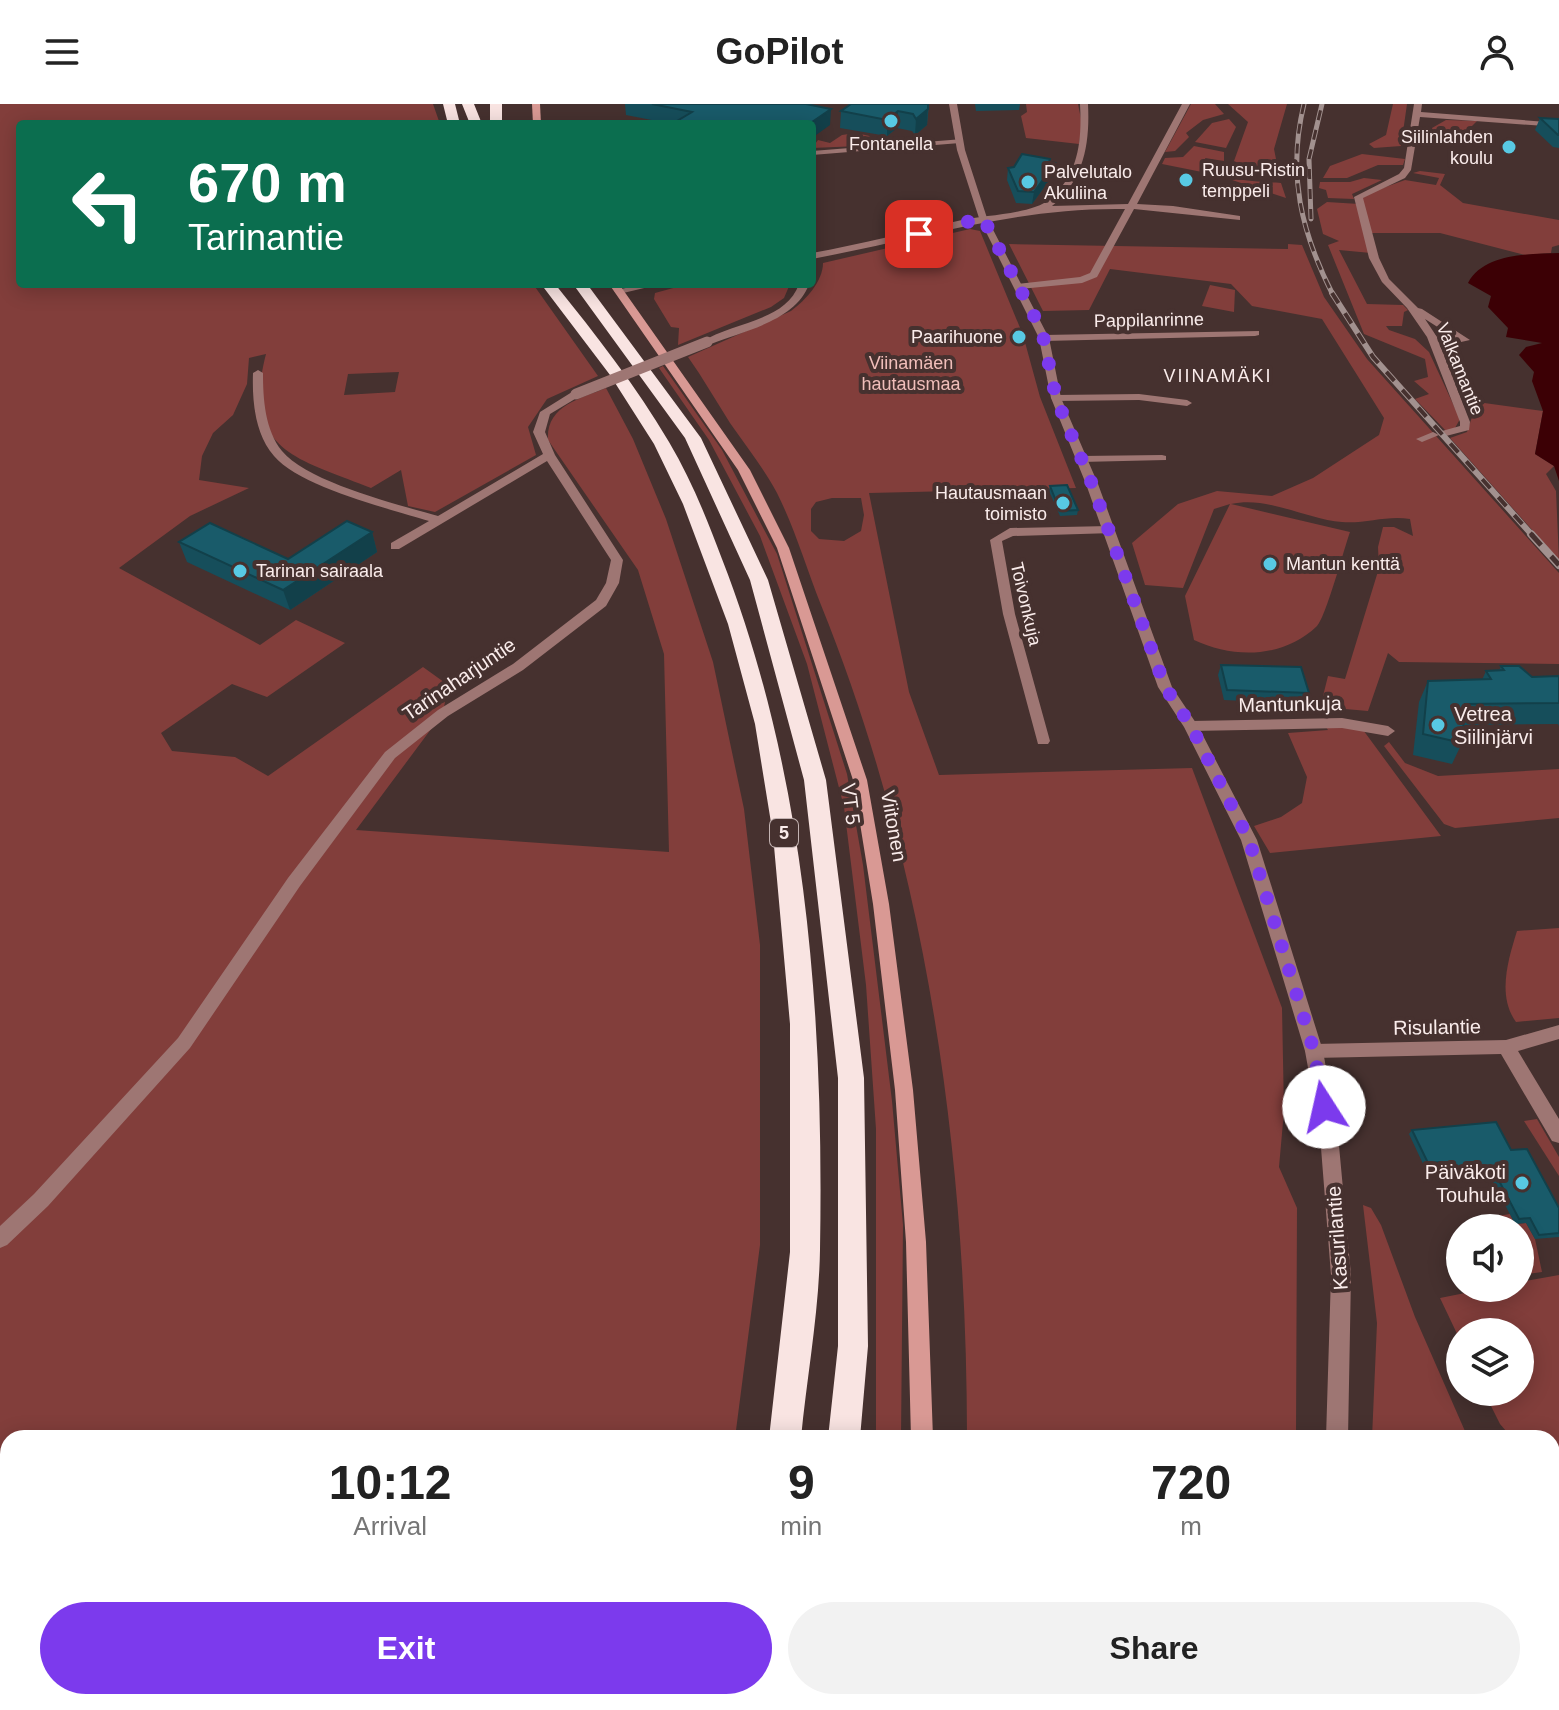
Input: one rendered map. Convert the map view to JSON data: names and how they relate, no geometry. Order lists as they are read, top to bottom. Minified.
{"streets":{"highway":["VT 5","5"],"main road":["Viitonen"],"street":["Pappilanrinne","Valkamantie","Toivonkuja","Tarinaharjuntie","Mantunkuja","Risulantie","Kasurilantie"]},"crossings":[["Pappilanrinne","Kasurilantie"],["Toivonkuja","Kasurilantie"],["Mantunkuja","Kasurilantie"],["Risulantie","Kasurilantie"]],"districts":["VIINAMÄKI"],"parks":["Viinamäen hautausmaa"],"places":["Fontanella","Siilinlahden koulu","Ruusu-Ristin temppeli","Palvelutalo Akuliina","Paarihuone","Hautausmaan toimisto","Mantun kenttä","Tarinan sairaala","Vetrea Siilinjärvi","Päiväkoti Touhula"],"page":{"header":"GoPilot","turn":["670 m","Tarinantie"],"eta":["10:12","Arrival","9","min","720","m"],"buttons":["Exit","Share"]}}
